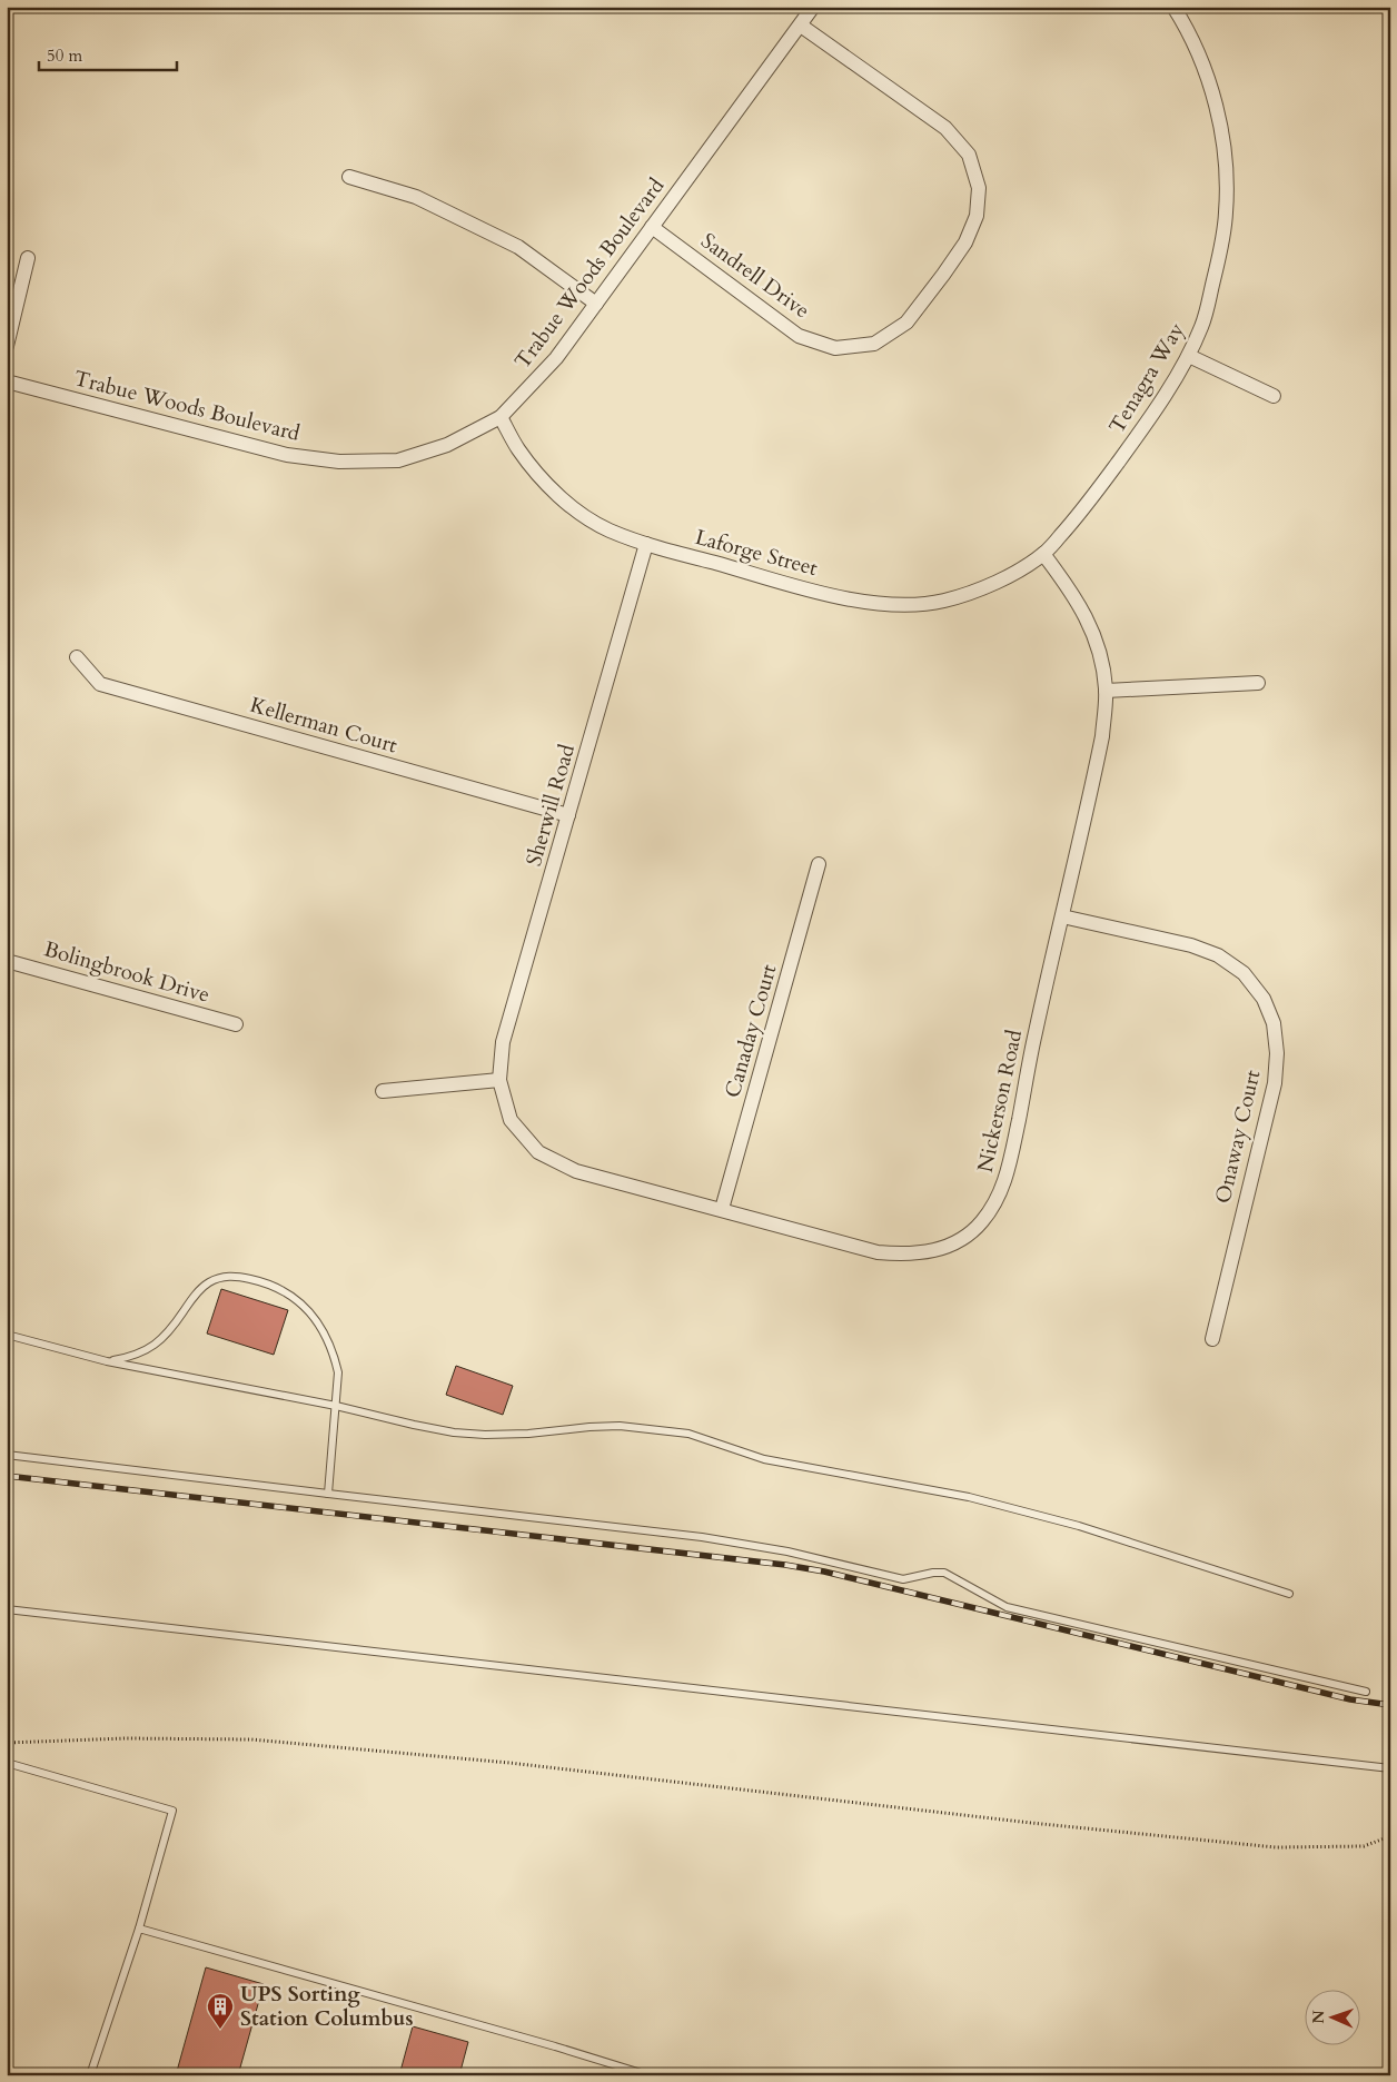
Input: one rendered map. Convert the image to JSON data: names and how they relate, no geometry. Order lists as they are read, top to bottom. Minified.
{"streets":{"street":["Trabue Woods Boulevard","Sandrell Drive","Tenagra Way","Laforge Street","Kellerman Court","Sherwill Road","Bolingbrook Drive","Canaday Court","Nickerson Road","Onaway Court"]},"crossings":[["Trabue Woods Boulevard","Sandrell Drive"],["Trabue Woods Boulevard","Laforge Street"],["Tenagra Way","Laforge Street"],["Tenagra Way","Nickerson Road"],["Laforge Street","Sherwill Road"],["Laforge Street","Nickerson Road"],["Kellerman Court","Sherwill Road"],["Sherwill Road","Nickerson Road"],["Canaday Court","Nickerson Road"],["Nickerson Road","Onaway Court"]],"places":{"building":["UPS Sorting Station Columbus"]},"scale_bar":"50 m","north":"left"}
